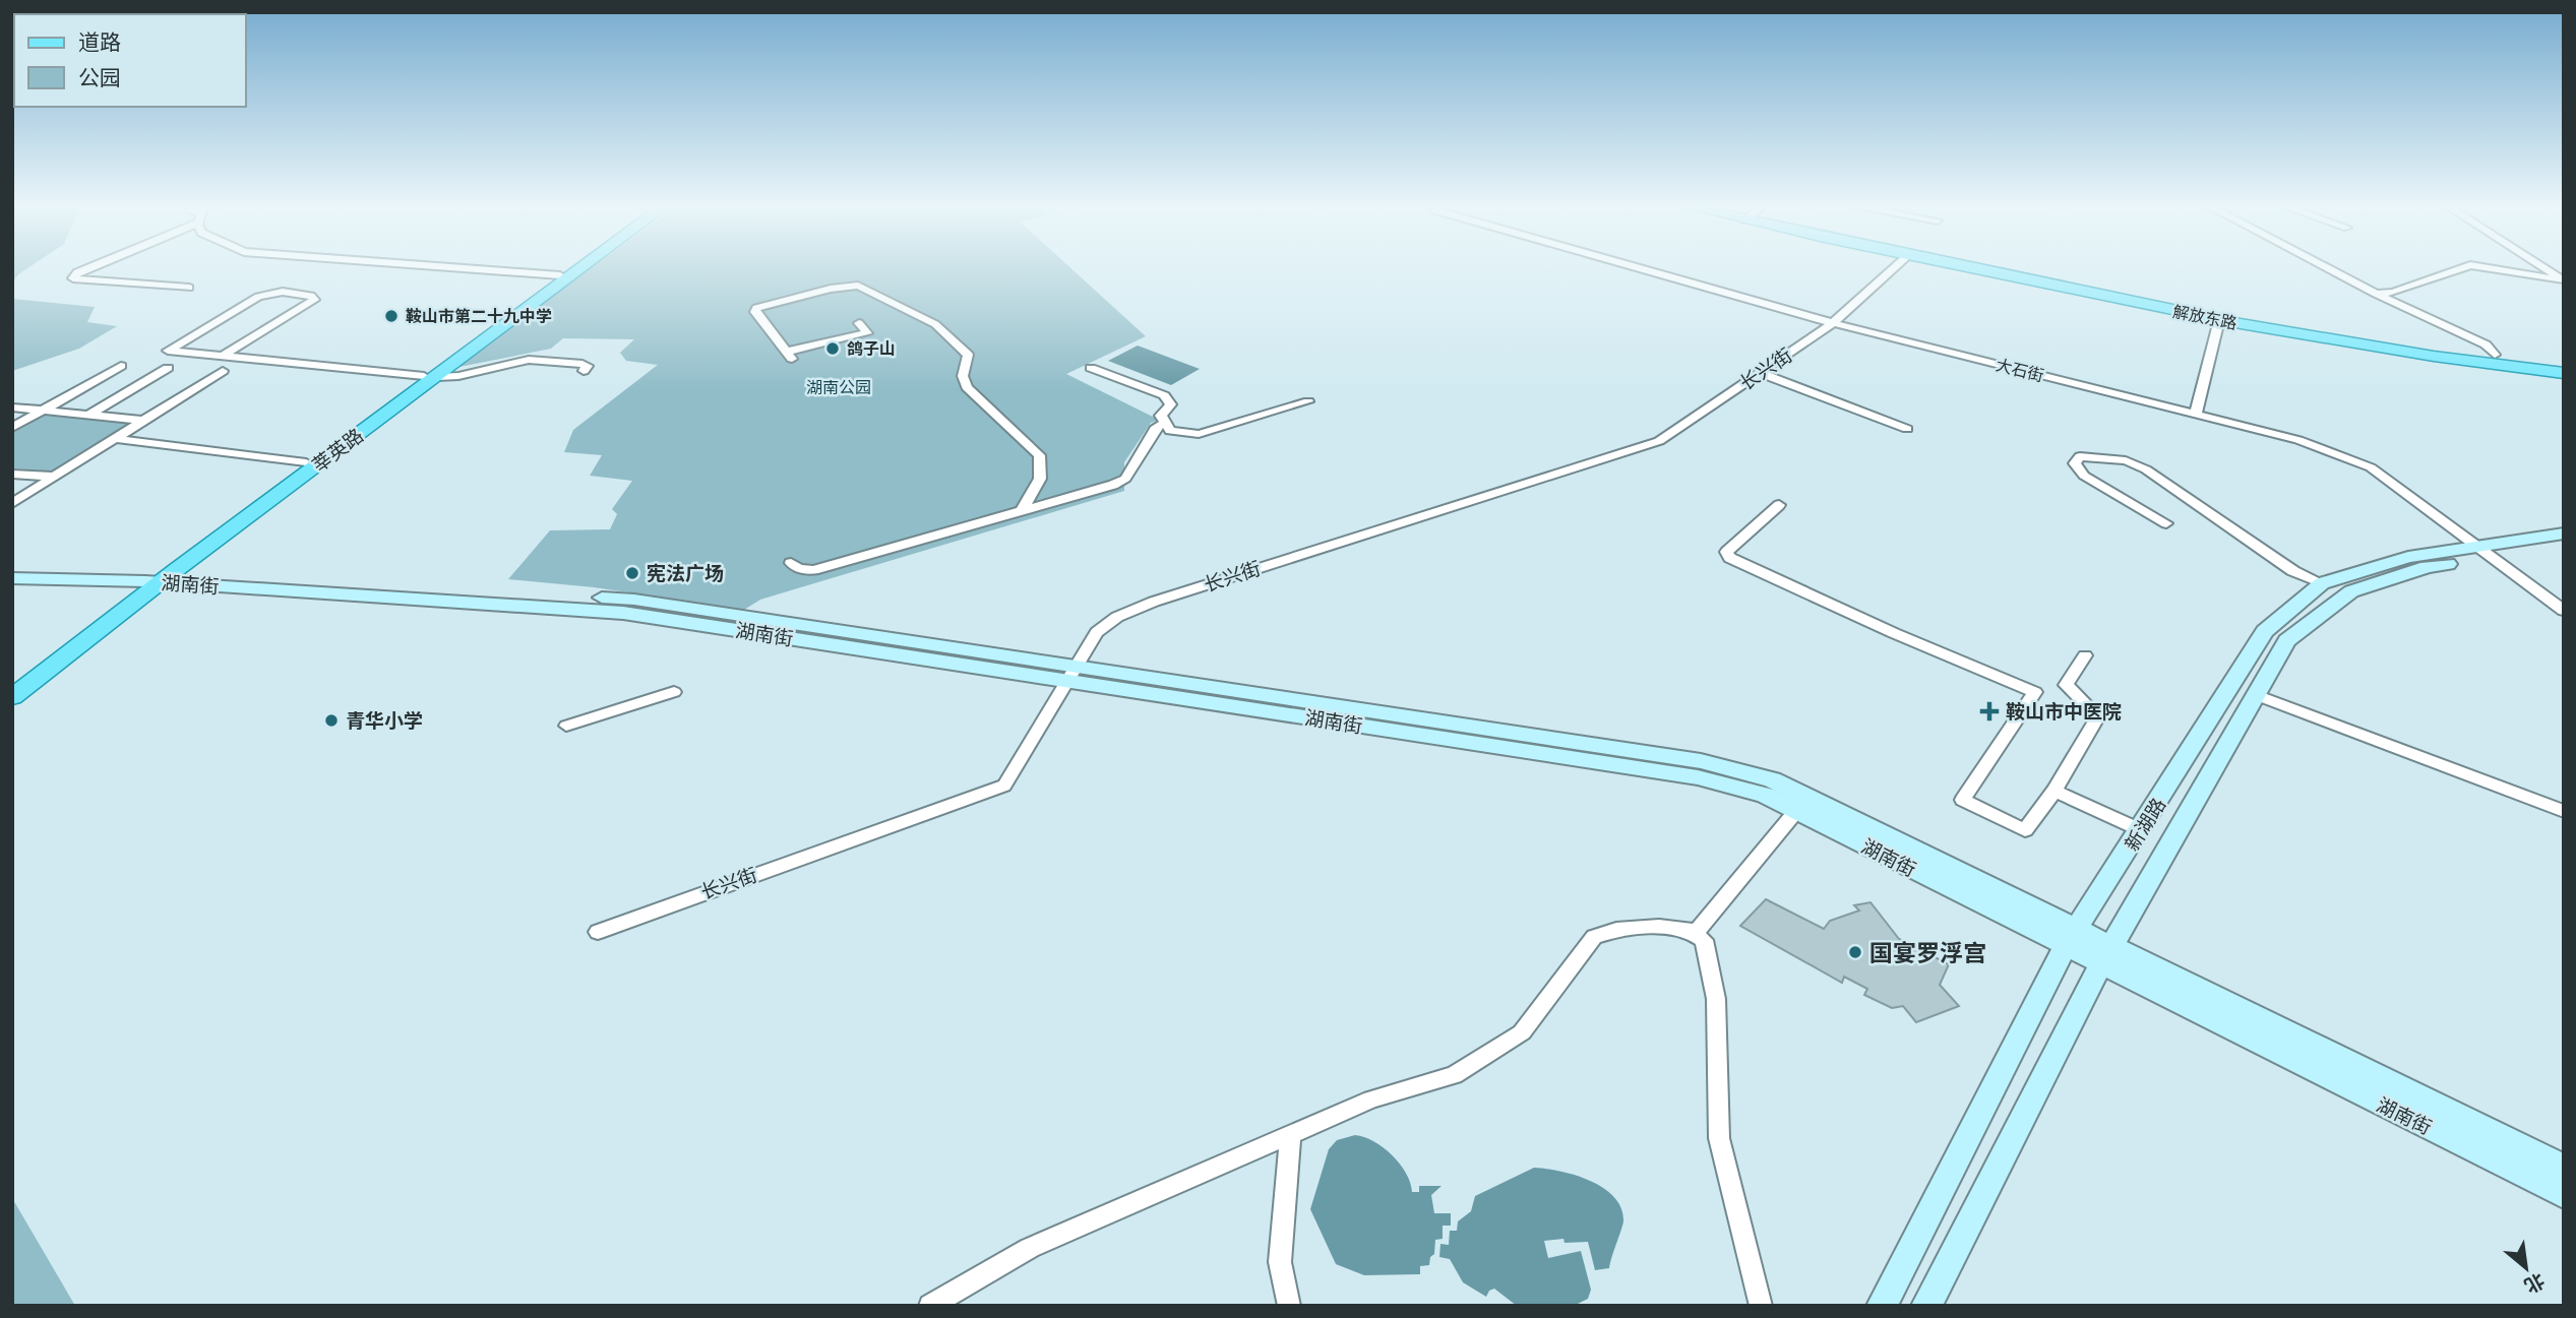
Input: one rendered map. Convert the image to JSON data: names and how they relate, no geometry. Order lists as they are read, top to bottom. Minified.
{"streets":{"main road":["解放东路","莘英路","湖南街","新湖路"],"street":["长兴街","大石街"]},"crossings":[["长兴街","大石街"],["长兴街","湖南街"],["大石街","新湖路"],["莘英路","湖南街"],["湖南街","新湖路"]],"parks":["湖南公园"],"places":{"other":["鞍山市第二十九中学","鸽子山","宪法广场","青华小学","国宴罗浮宫"],"health":["鞍山市中医院"]},"legend":["道路","公园"],"north":"bottom right"}
